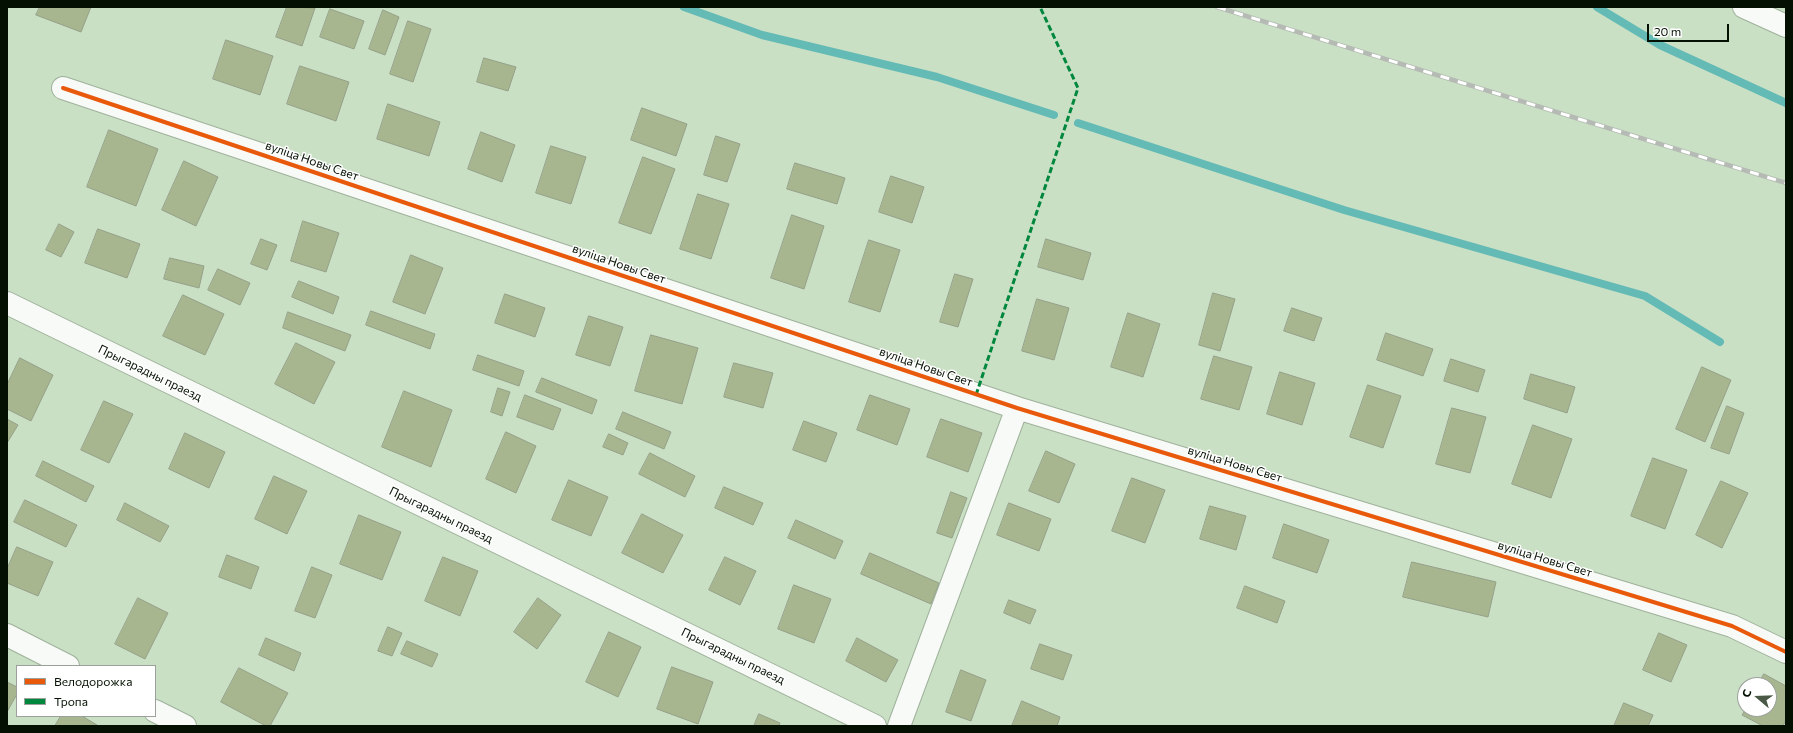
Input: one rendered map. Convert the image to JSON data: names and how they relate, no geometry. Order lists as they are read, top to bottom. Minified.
{"streets":{"street":["вуліца Новы Свет","Прыгарадны праезд"]},"legend":["Велодорожка","Тропа"],"scale_bar":"20 m","north":"left"}
